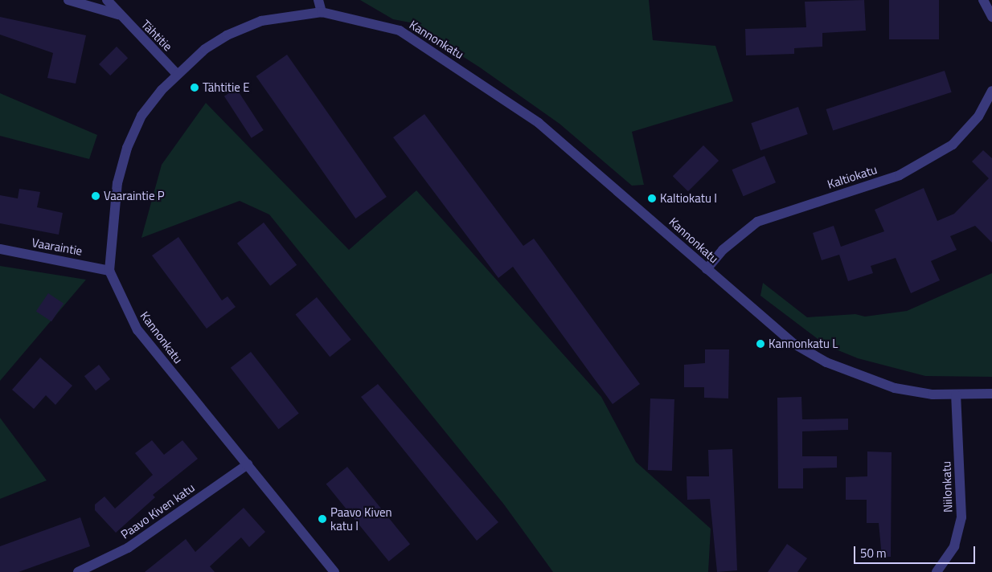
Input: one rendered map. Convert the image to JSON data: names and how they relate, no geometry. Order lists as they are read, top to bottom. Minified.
{"streets":{"street":["Tähtitie","Kannonkatu","Kaltiokatu","Vaaraintie","Niilonkatu","Paavo Kiven katu"]},"crossings":[["Tähtitie","Kannonkatu"],["Kannonkatu","Kaltiokatu"],["Kannonkatu","Vaaraintie"],["Kannonkatu","Niilonkatu"],["Kannonkatu","Paavo Kiven katu"]],"places":["Tähtitie E","Vaaraintie P","Kaltiokatu I","Kannonkatu L","Paavo Kiven katu I"],"scale_bar":"50 m"}
